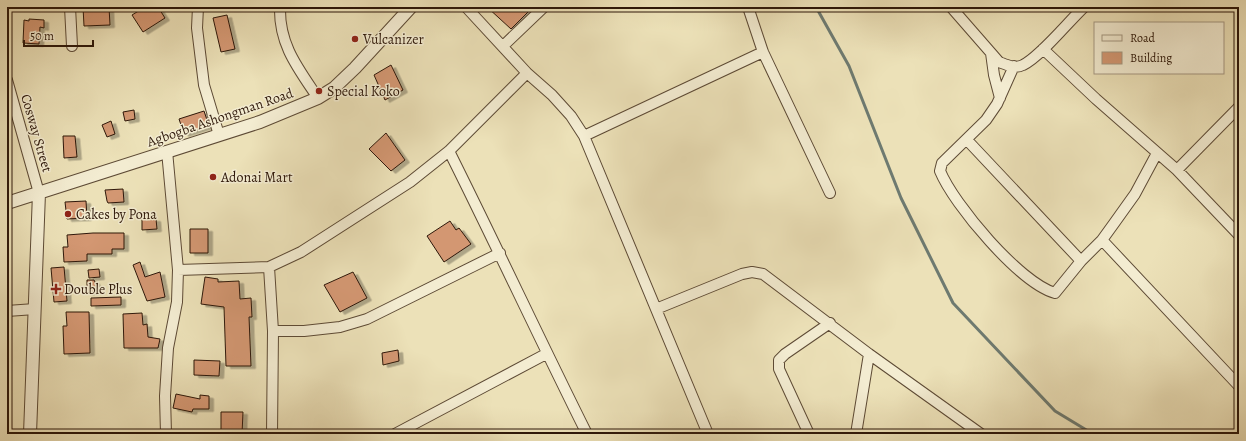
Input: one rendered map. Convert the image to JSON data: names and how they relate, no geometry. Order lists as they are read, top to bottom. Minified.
{"streets":{"street":["Agbogba Ashongman Road","Cosway Street"]},"crossings":[["Agbogba Ashongman Road","Cosway Street"]],"places":{"other":["Vulcanizer","Special Koko","Adonai Mart","Cakes by Pona"],"health":["Double Plus"]},"legend":["Road","Building"],"scale_bar":"50 m"}
